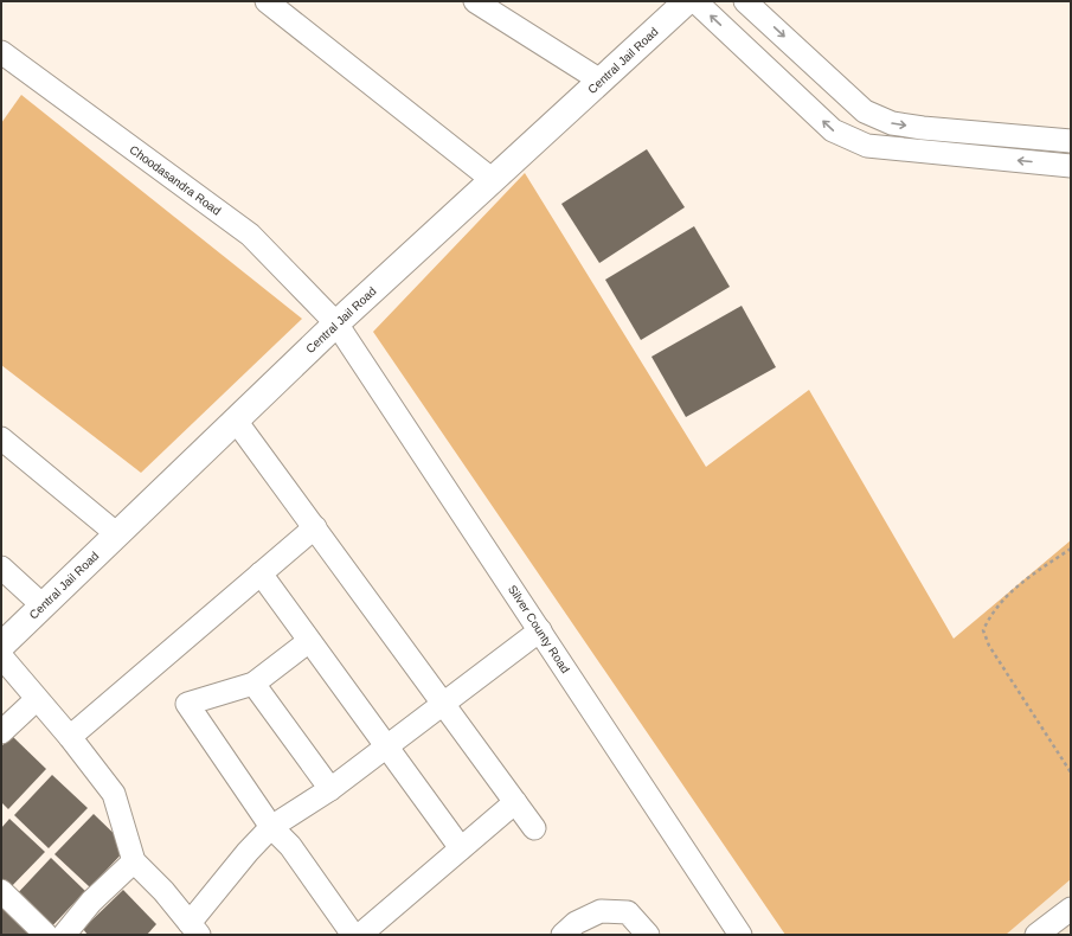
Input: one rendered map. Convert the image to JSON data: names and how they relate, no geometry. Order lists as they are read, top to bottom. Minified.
{"streets":{"main road":["Central Jail Road"],"street":["Choodasandra Road","Silver County Road"]},"crossings":[["Central Jail Road","Choodasandra Road"],["Central Jail Road","Silver County Road"],["Choodasandra Road","Silver County Road"]]}
